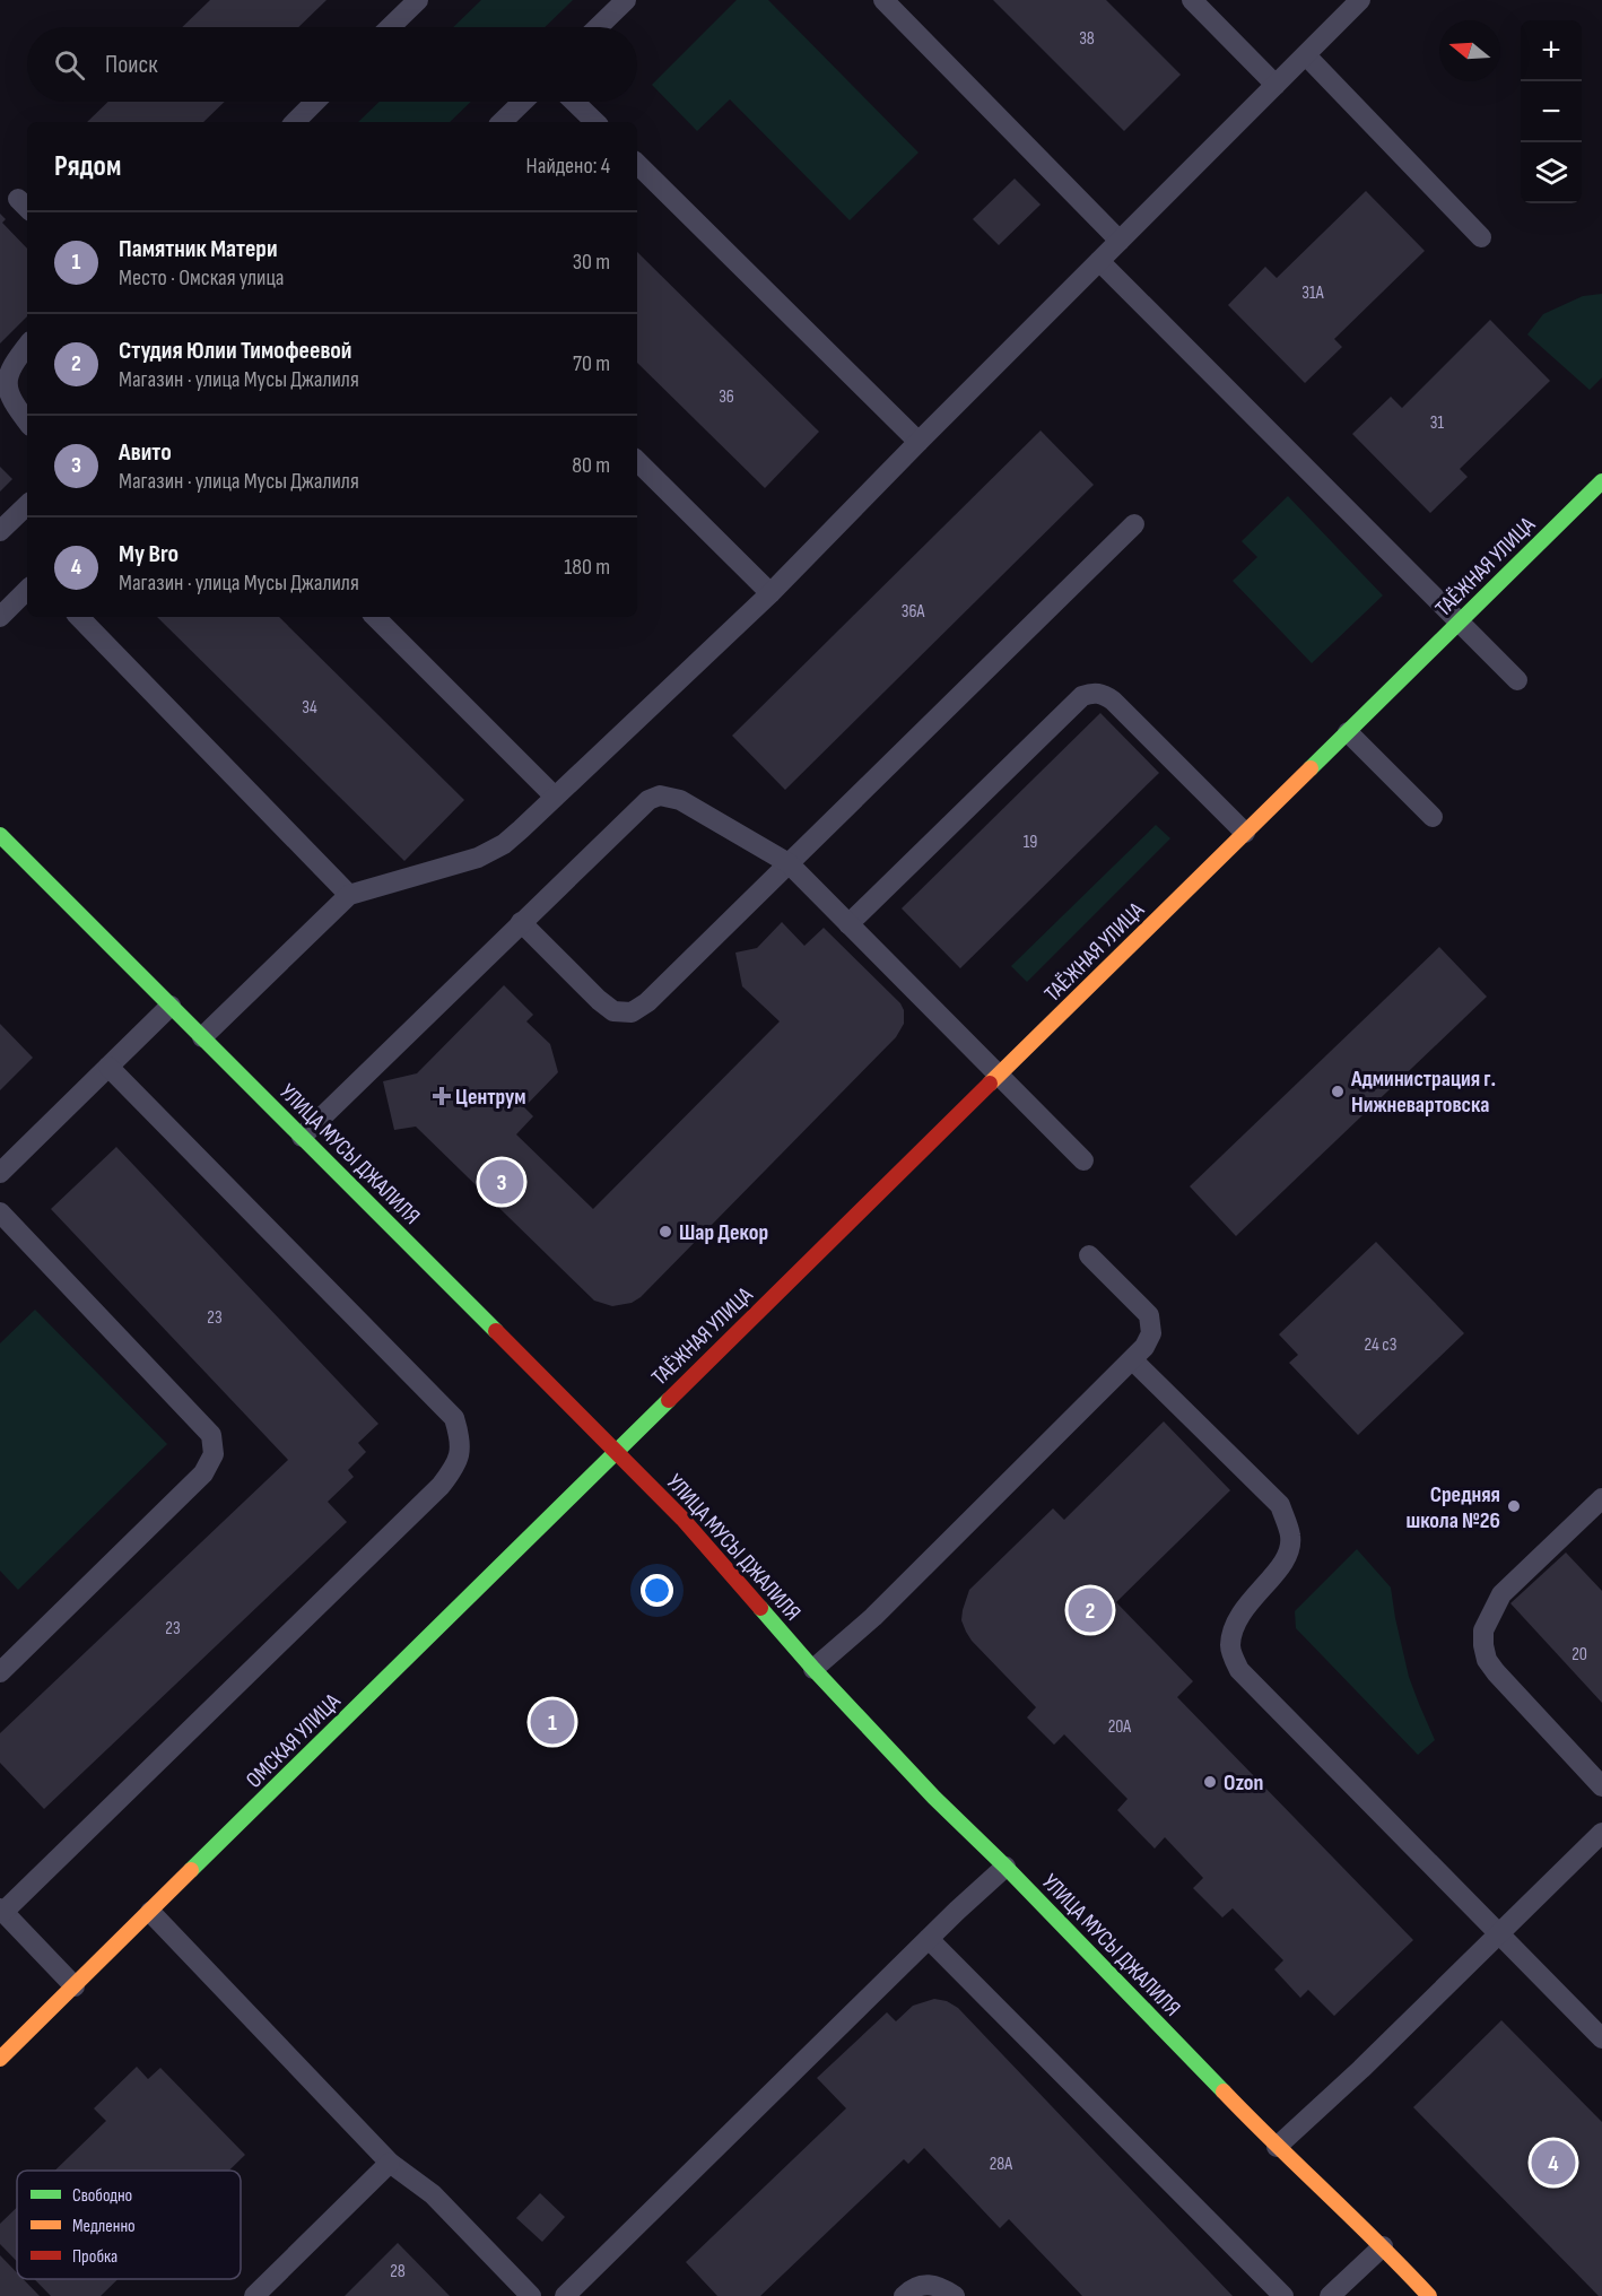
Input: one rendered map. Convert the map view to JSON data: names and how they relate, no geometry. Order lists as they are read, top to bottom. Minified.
{"streets":{"main road":["ТАЁЖНАЯ УЛИЦА","УЛИЦА МУСЫ ДЖАЛИЛЯ","ОМСКАЯ УЛИЦА"]},"crossings":[["ТАЁЖНАЯ УЛИЦА","УЛИЦА МУСЫ ДЖАЛИЛЯ"],["ТАЁЖНАЯ УЛИЦА","ОМСКАЯ УЛИЦА"],["УЛИЦА МУСЫ ДЖАЛИЛЯ","ОМСКАЯ УЛИЦА"]],"places":{"other":["Администрация г. Нижневартовска","Шар Декор","Средняя школа №26","Ozon"],"health":["Центрум"]},"house_numbers":["38","31А","36","31","36А","34","19","23","24 с3","23","20","20А","28А","28"],"legend":["Свободно","Медленно","Пробка"],"north":"left","page":{"map_buttons":["+","−"],"search":"Поиск","heading":["Рядом","Найдено: 4"],"list":[{"mark":"1","name":"Памятник Матери","note":"Место · Омская улица","value":"30 m"},{"mark":"2","name":"Студия Юлии Тимофеевой","note":"Магазин · улица Мусы Джалиля","value":"70 m"},{"mark":"3","name":"Авито","note":"Магазин · улица Мусы Джалиля","value":"80 m"},{"mark":"4","name":"My Bro","note":"Магазин · улица Мусы Джалиля","value":"180 m"}],"pins":["3","2","1","4"]}}
